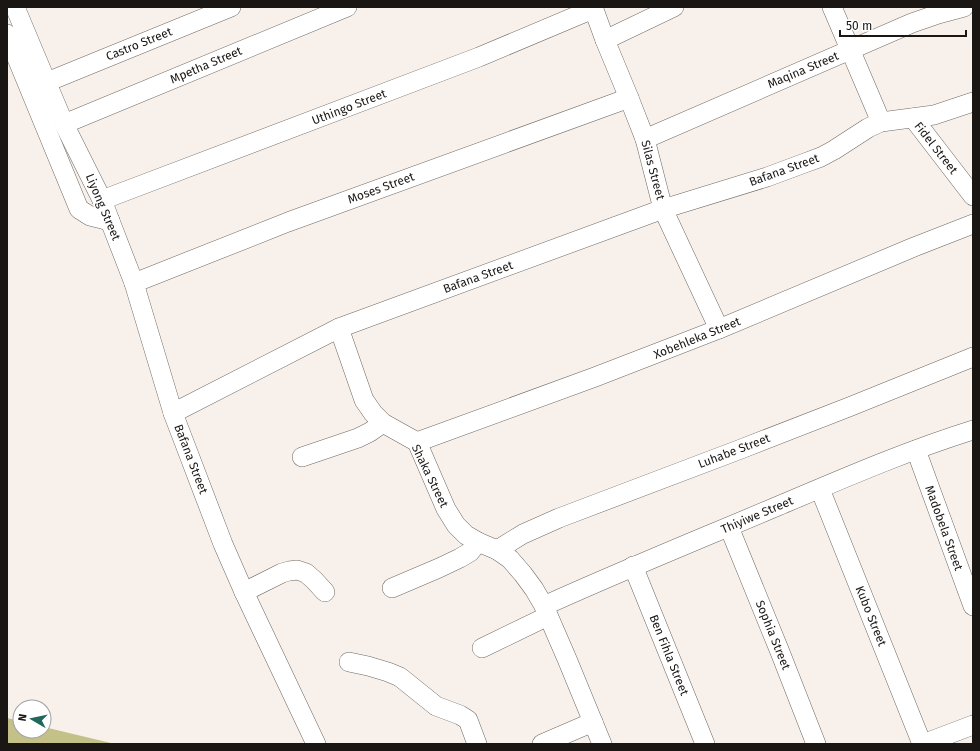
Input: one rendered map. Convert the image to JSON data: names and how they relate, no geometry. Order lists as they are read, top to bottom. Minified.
{"streets":{"street":["Castro Street","Mpetha Street","Maqina Street","Uthingo Street","Fidel Street","Silas Street","Bafana Street","Moses Street","Liyong Street","Xobehleka Street","Luhabe Street","Shaka Street","Thiyiwe Street","Madobela Street","Kubo Street","Sophia Street","Ben Fihla Street"]},"crossings":[["Castro Street","Liyong Street"],["Mpetha Street","Liyong Street"],["Maqina Street","Silas Street"],["Uthingo Street","Silas Street"],["Uthingo Street","Liyong Street"],["Fidel Street","Bafana Street"],["Silas Street","Bafana Street"],["Silas Street","Moses Street"],["Silas Street","Xobehleka Street"],["Bafana Street","Liyong Street"],["Bafana Street","Shaka Street"],["Moses Street","Liyong Street"],["Xobehleka Street","Shaka Street"],["Luhabe Street","Shaka Street"],["Shaka Street","Thiyiwe Street"],["Thiyiwe Street","Madobela Street"],["Thiyiwe Street","Kubo Street"],["Thiyiwe Street","Sophia Street"],["Thiyiwe Street","Ben Fihla Street"]],"scale_bar":"50 m","north":"left"}
